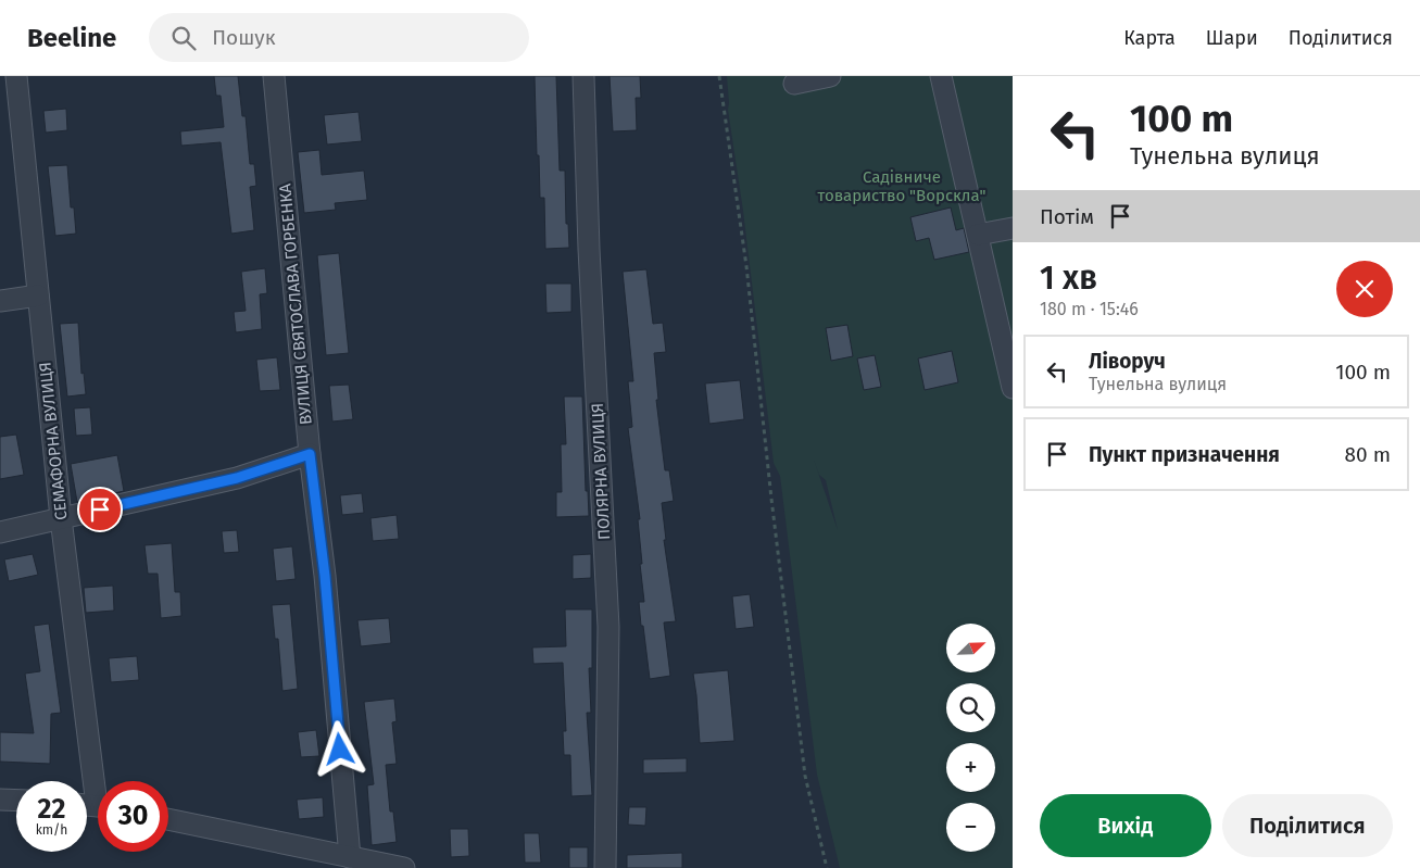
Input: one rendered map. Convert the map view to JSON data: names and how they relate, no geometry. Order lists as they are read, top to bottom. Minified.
{"streets":{"street":["ВУЛИЦЯ СВЯТОСЛАВА ГОРБЕНКА","СЕМАФОРНА ВУЛИЦЯ","ПОЛЯРНА ВУЛИЦЯ"]},"parks":["Садівниче товариство \"Ворскла\""],"north":"top right","page":{"header":"Beeline","search":"Пошук","nav":["Карта","Шари","Поділитися"],"turn":["100 m","Тунельна вулиця"],"then":"Потім","heading":["1 хв","180 m · 15:46"],"list":[{"name":"Ліворуч","note":"Тунельна вулиця","value":"100 m"},{"name":"Пункт призначення","value":"80 m"}],"map_buttons":["+","−"],"speed":"22 km/h","limit":"30","buttons":["Вихід","Поділитися"]}}
